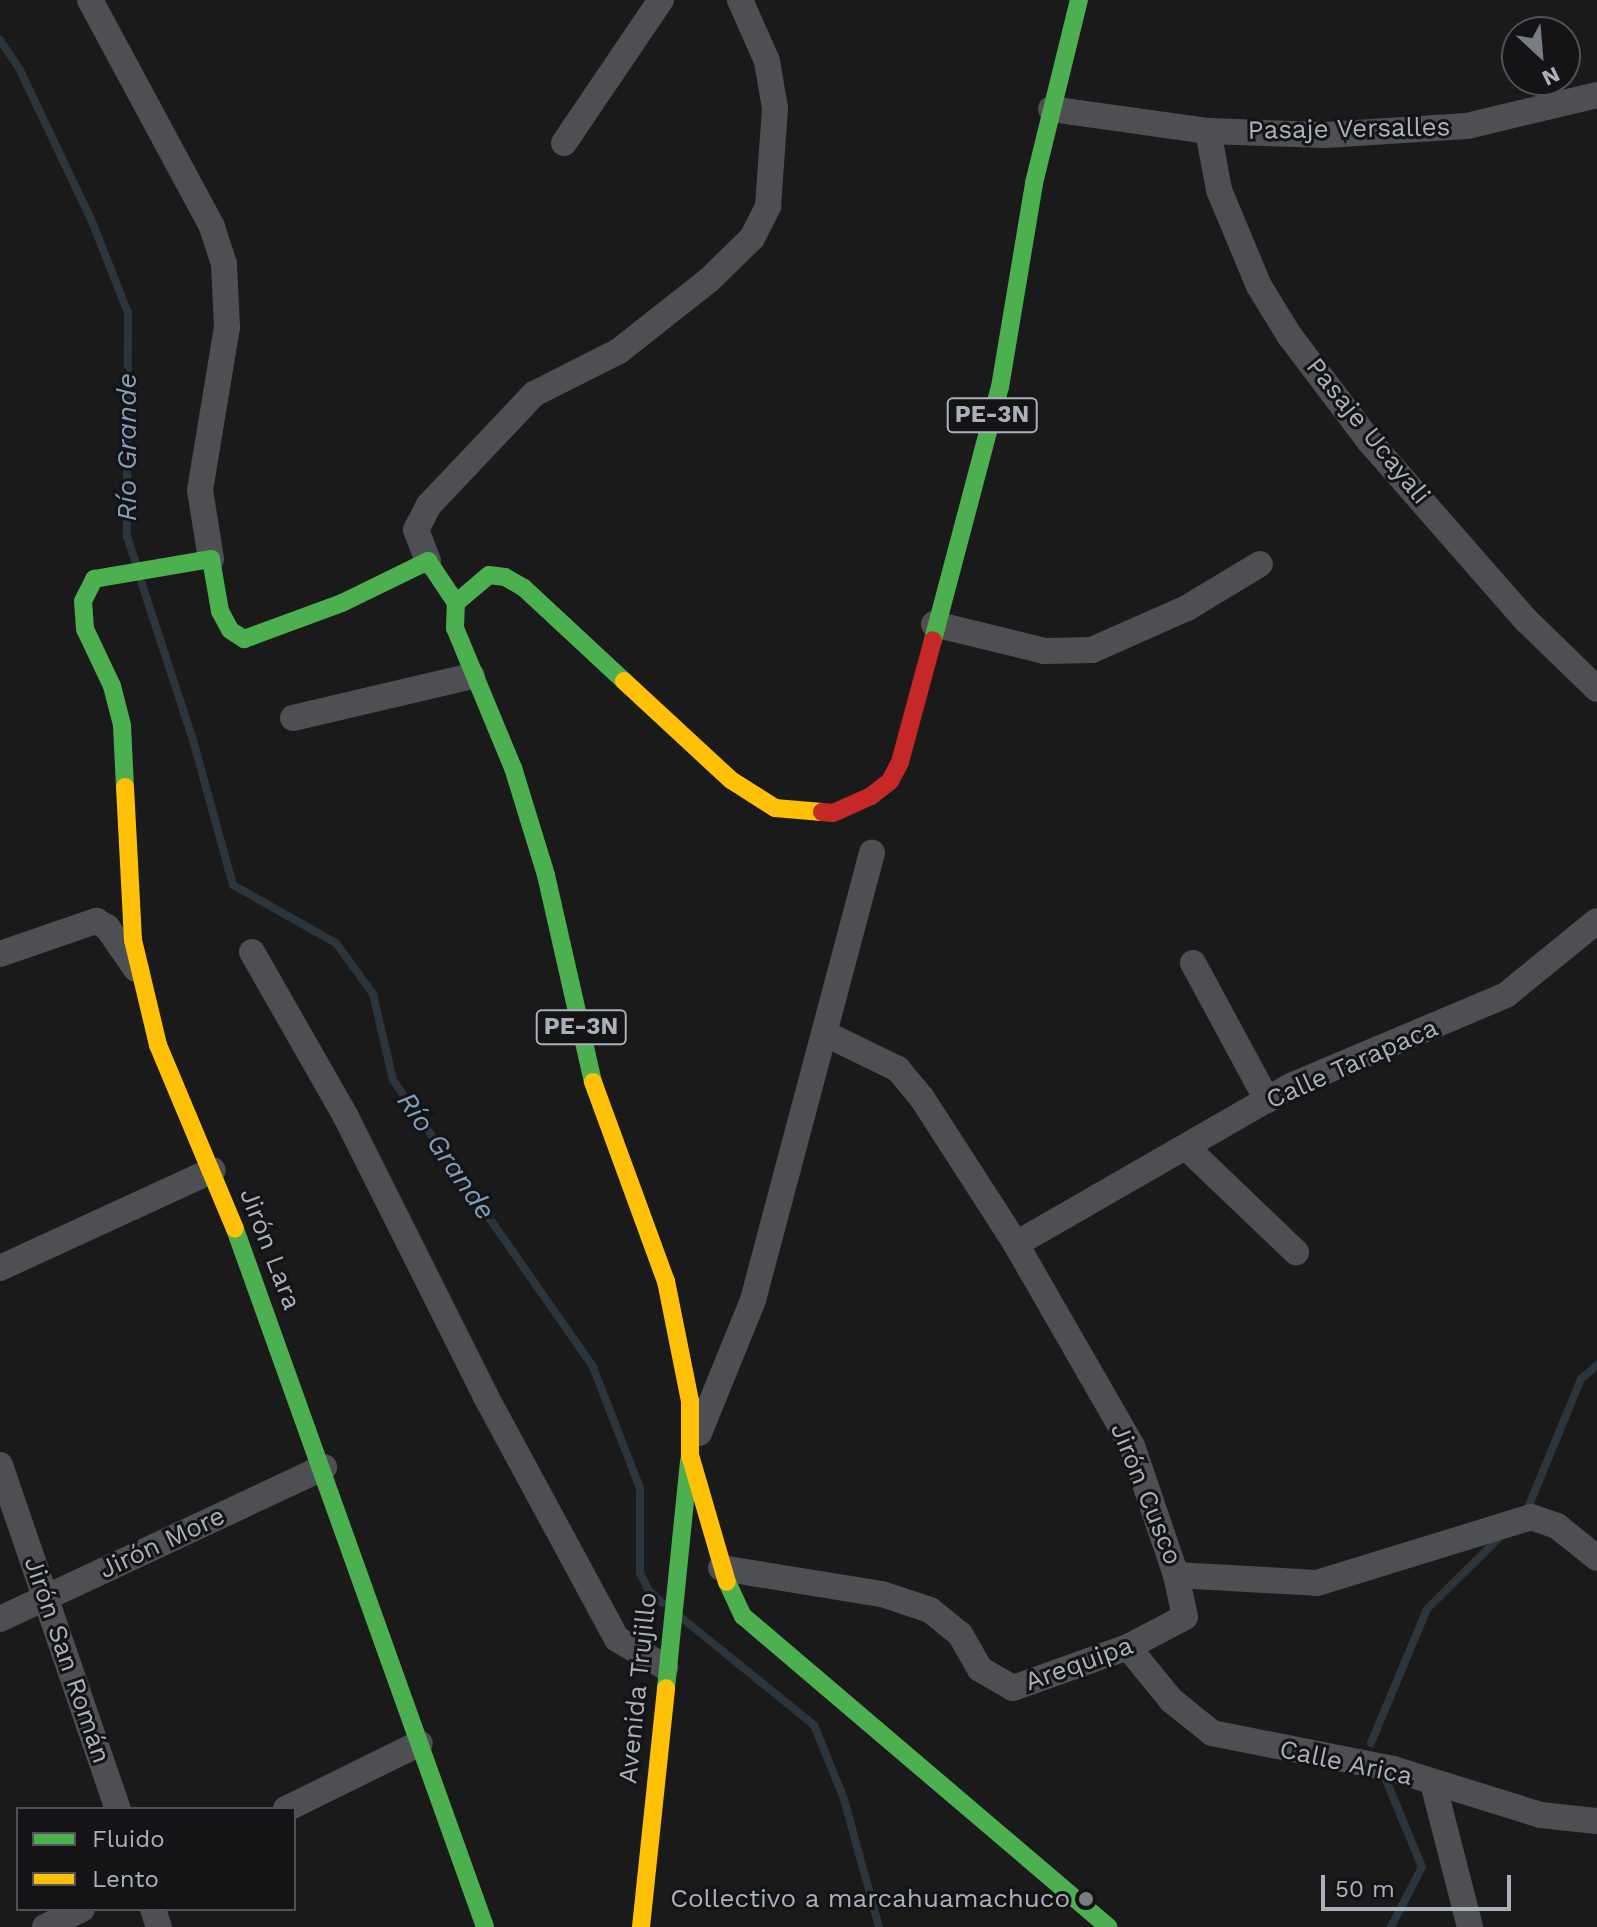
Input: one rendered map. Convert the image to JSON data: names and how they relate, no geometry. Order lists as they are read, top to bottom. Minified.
{"streets":{"main road":["PE-3N","Jirón Lara","Avenida Trujillo"],"street":["Pasaje Versalles","Pasaje Ucayali","Calle Tarapaca","Jirón Cusco","Jirón More","Jirón San Román","Arequipa","Calle Arica"]},"crossings":[["Pasaje Versalles","PE-3N"],["Pasaje Versalles","Pasaje Ucayali"],["PE-3N","Avenida Trujillo"],["Calle Tarapaca","Jirón Cusco"],["Jirón Lara","Jirón More"],["Jirón Cusco","Arequipa"],["Jirón More","Jirón San Román"],["Arequipa","Calle Arica"]],"water":["Río Grande"],"places":["Collectivo a marcahuamachuco"],"legend":["Fluido","Lento"],"scale_bar":"50 m","north":"bottom right"}
